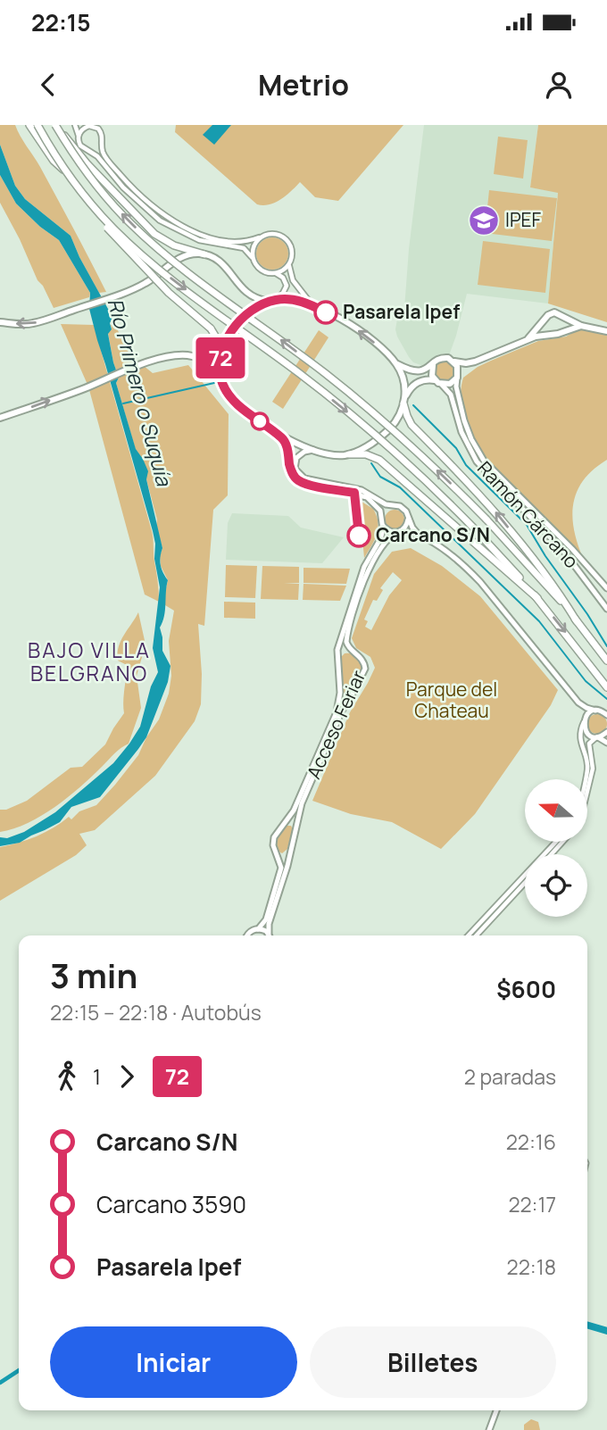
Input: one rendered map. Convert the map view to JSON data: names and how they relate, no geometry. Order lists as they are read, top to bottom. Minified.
{"streets":{"main road":["Ramón Cárcano","Acceso Feriar"]},"districts":["BAJO VILLA BELGRANO"],"water":["Río Primero o Suquía"],"parks":["Parque del Chateau"],"places":{"school or university":["IPEF"],"other":["Pasarela Ipef","Carcano S/N"]},"lines":["bus line 72"],"north":"left","page":{"status":"22:15","header":"Metrio","on_map":"72","heading":["3 min","22:15 – 22:18 · Autobús","$600"],"legs":["1","72","2 paradas"],"list":[{"name":"Carcano S/N","value":"22:16"},{"name":"Carcano 3590","value":"22:17"},{"name":"Pasarela Ipef","value":"22:18"}],"buttons":["Iniciar","Billetes"]}}
